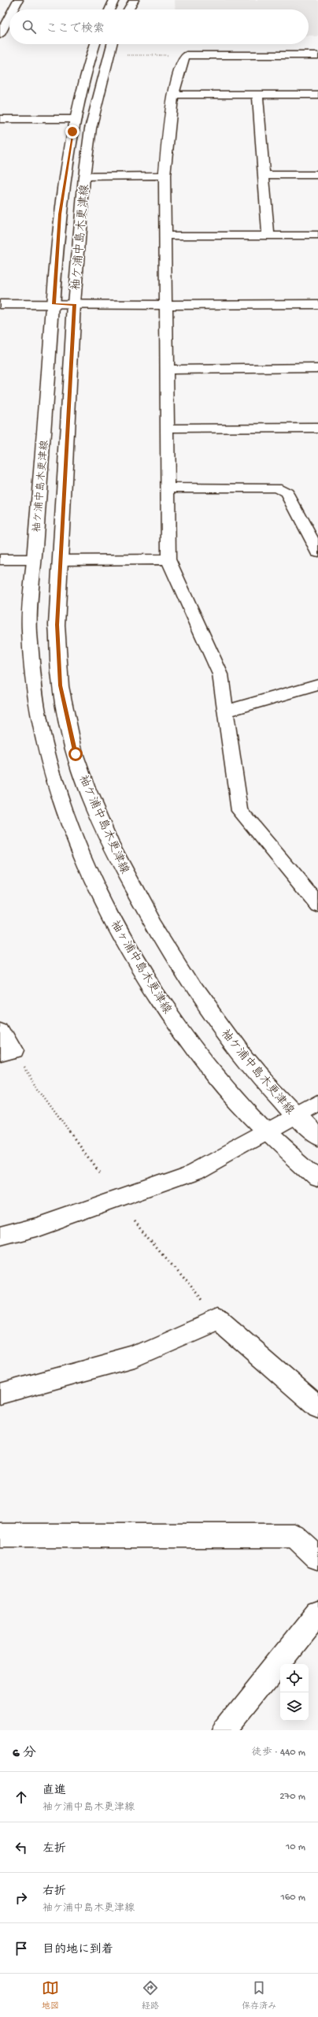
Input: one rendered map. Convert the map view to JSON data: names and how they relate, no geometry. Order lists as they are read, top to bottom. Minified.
{"streets":{"street":["袖ケ浦中島木更津線","袖ヶ浦中島木更津線"]},"crossings":[["袖ケ浦中島木更津線","袖ヶ浦中島木更津線"]],"page":{"search":"ここで検索","heading":["6 分","徒歩 · 440 m"],"list":[["直進","袖ケ浦中島木更津線","270 m"],["左折","10 m"],["右折","袖ケ浦中島木更津線","160 m"],"目的地に到着"],"nav":["地図","経路","保存済み"]}}
